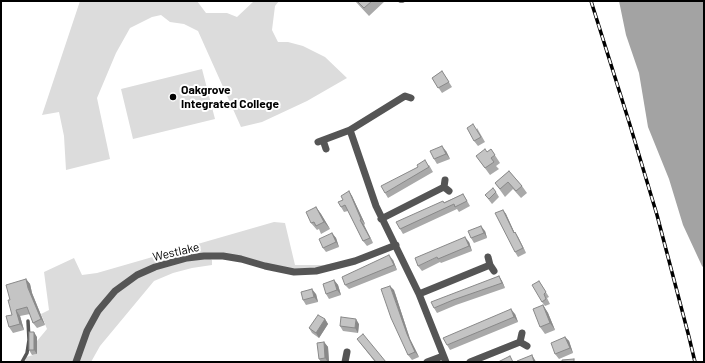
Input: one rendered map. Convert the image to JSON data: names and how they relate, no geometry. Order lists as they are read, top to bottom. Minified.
{"streets":{"street":["Westlake"]},"places":["Oakgrove Integrated College"]}
